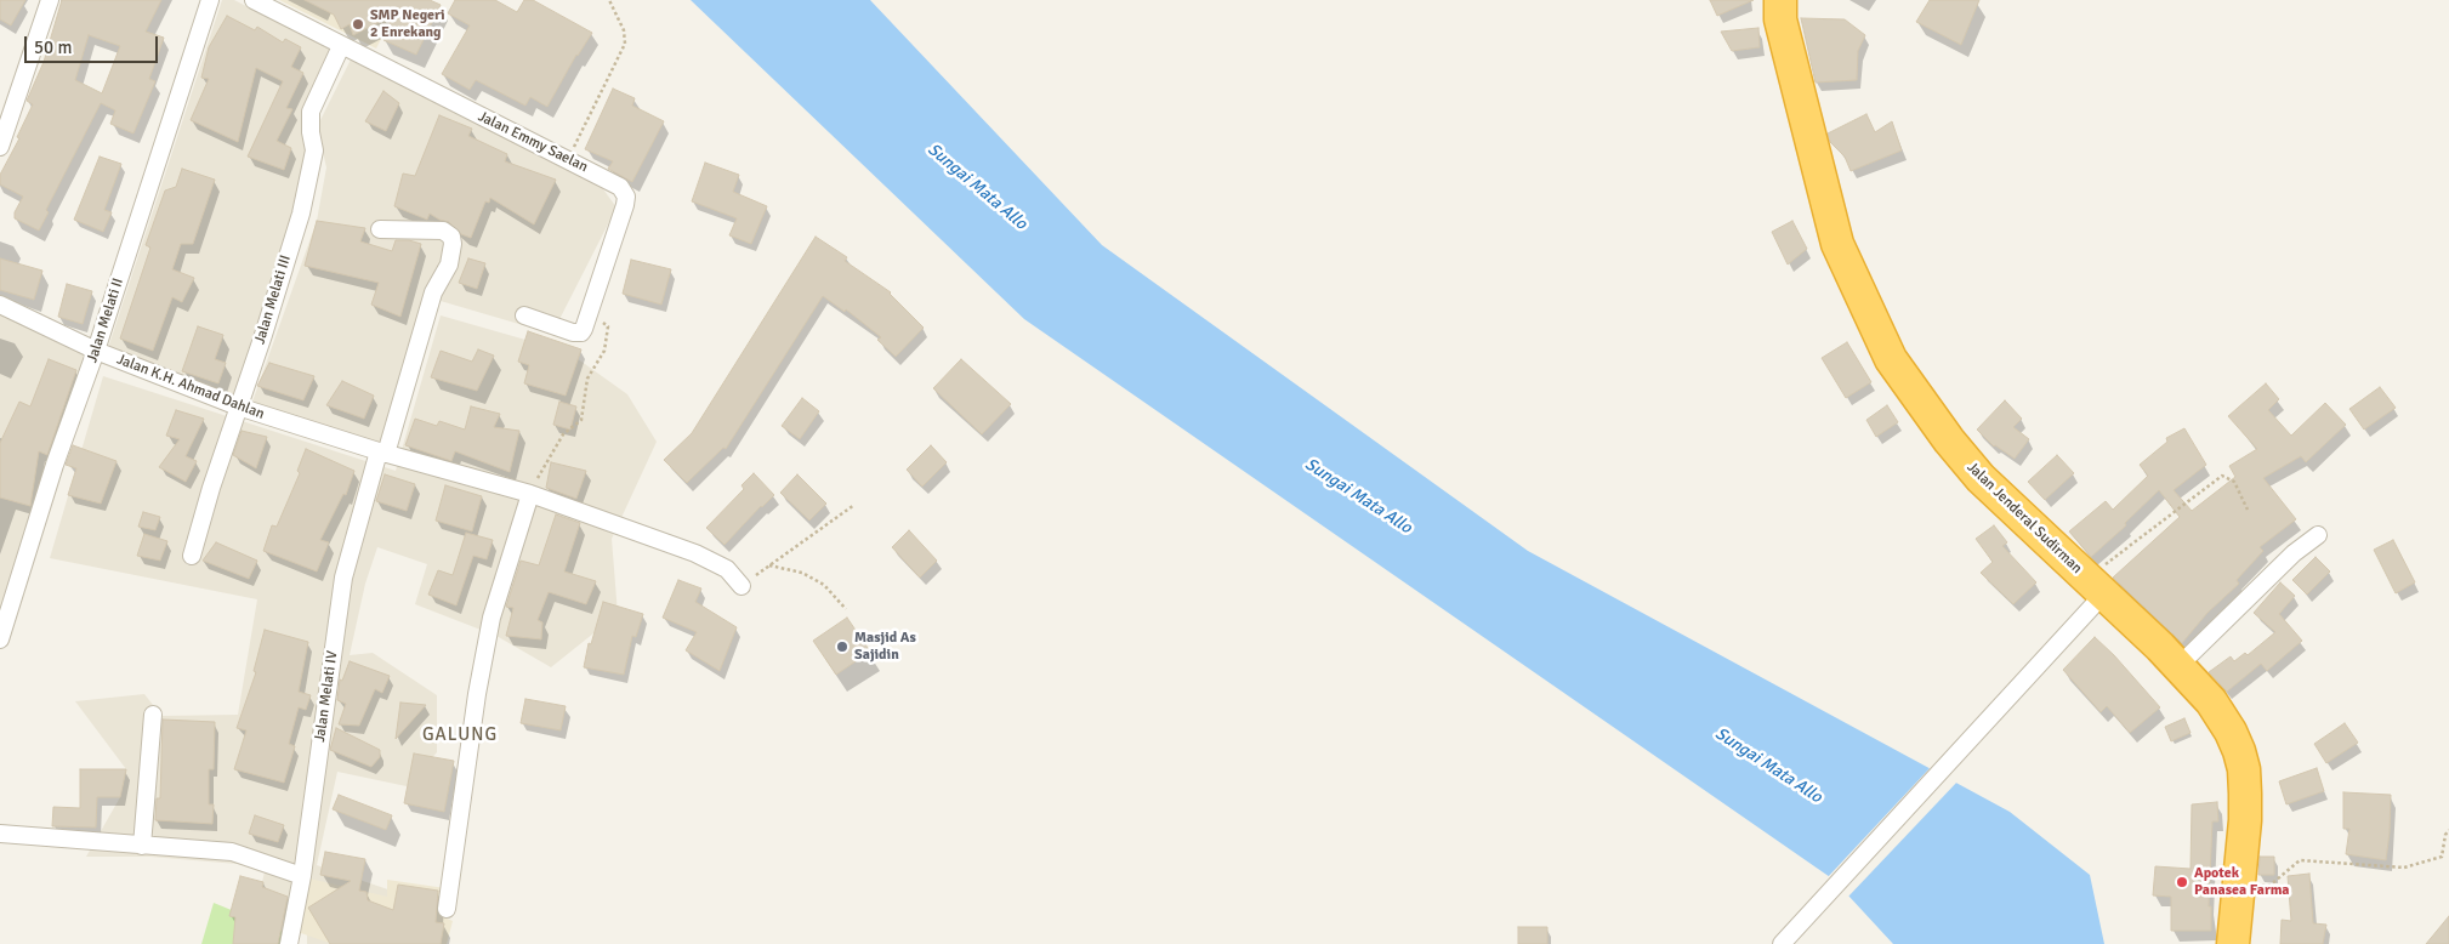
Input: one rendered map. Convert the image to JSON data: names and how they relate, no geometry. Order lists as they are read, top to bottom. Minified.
{"streets":{"highway":["Jalan Jenderal Sudirman"],"street":["Jalan Emmy Saelan","Jalan Melati III","Jalan Melati II","Jalan K.H. Ahmad Dahlan","Jalan Melati IV"]},"crossings":[["Jalan Emmy Saelan","Jalan Melati III"],["Jalan Melati III","Jalan K.H. Ahmad Dahlan"],["Jalan Melati II","Jalan K.H. Ahmad Dahlan"],["Jalan K.H. Ahmad Dahlan","Jalan Melati IV"]],"districts":["GALUNG"],"water":["Sungai Mata Allo"],"places":["SMP Negeri 2 Enrekang","Masjid As Sajidin","Apotek Panasea Farma"],"scale_bar":"50 m"}
